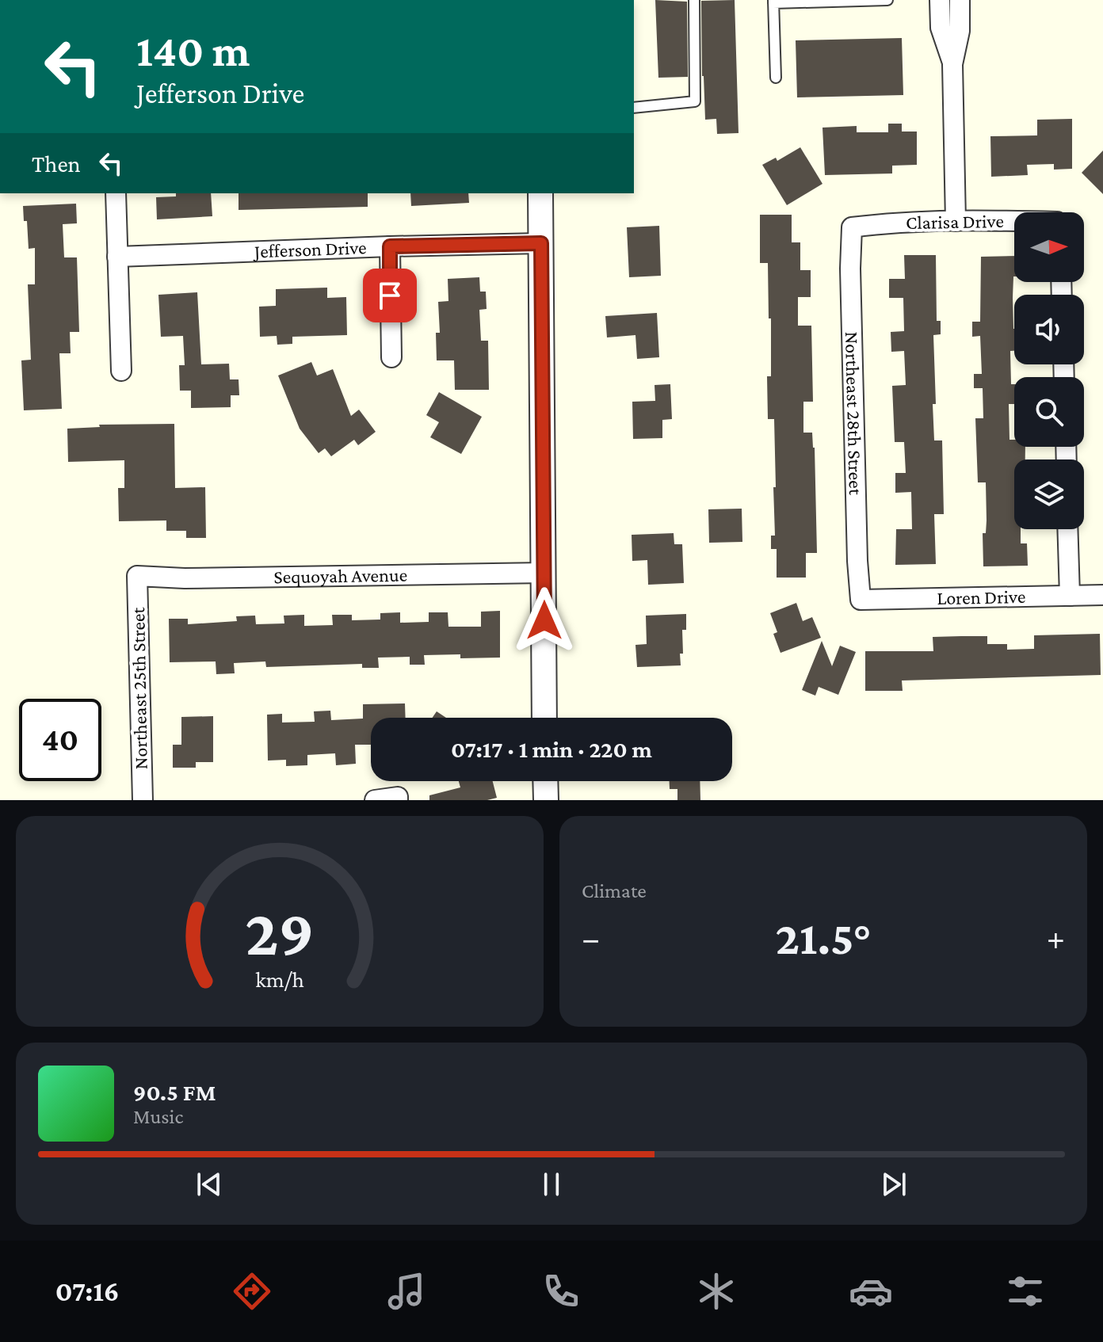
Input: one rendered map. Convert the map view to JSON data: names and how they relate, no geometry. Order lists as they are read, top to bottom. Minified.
{"streets":{"street":["Clarisa Drive","Jefferson Drive","Northeast 28th Street","Sequoyah Avenue","Loren Drive","Northeast 25th Street"]},"crossings":[["Clarisa Drive","Northeast 28th Street"],["Northeast 28th Street","Loren Drive"],["Sequoyah Avenue","Northeast 25th Street"]],"north":"right","page":{"turn":["140 m","Jefferson Drive"],"then":"Then","limit":"40","trip":"07:17 · 1 min · 220 m","tile":"Climate","heat":["−","21.5°","+"],"song":["90.5 FM","Music"],"tabs":"07:16","gauge":["29","km/h"]}}
